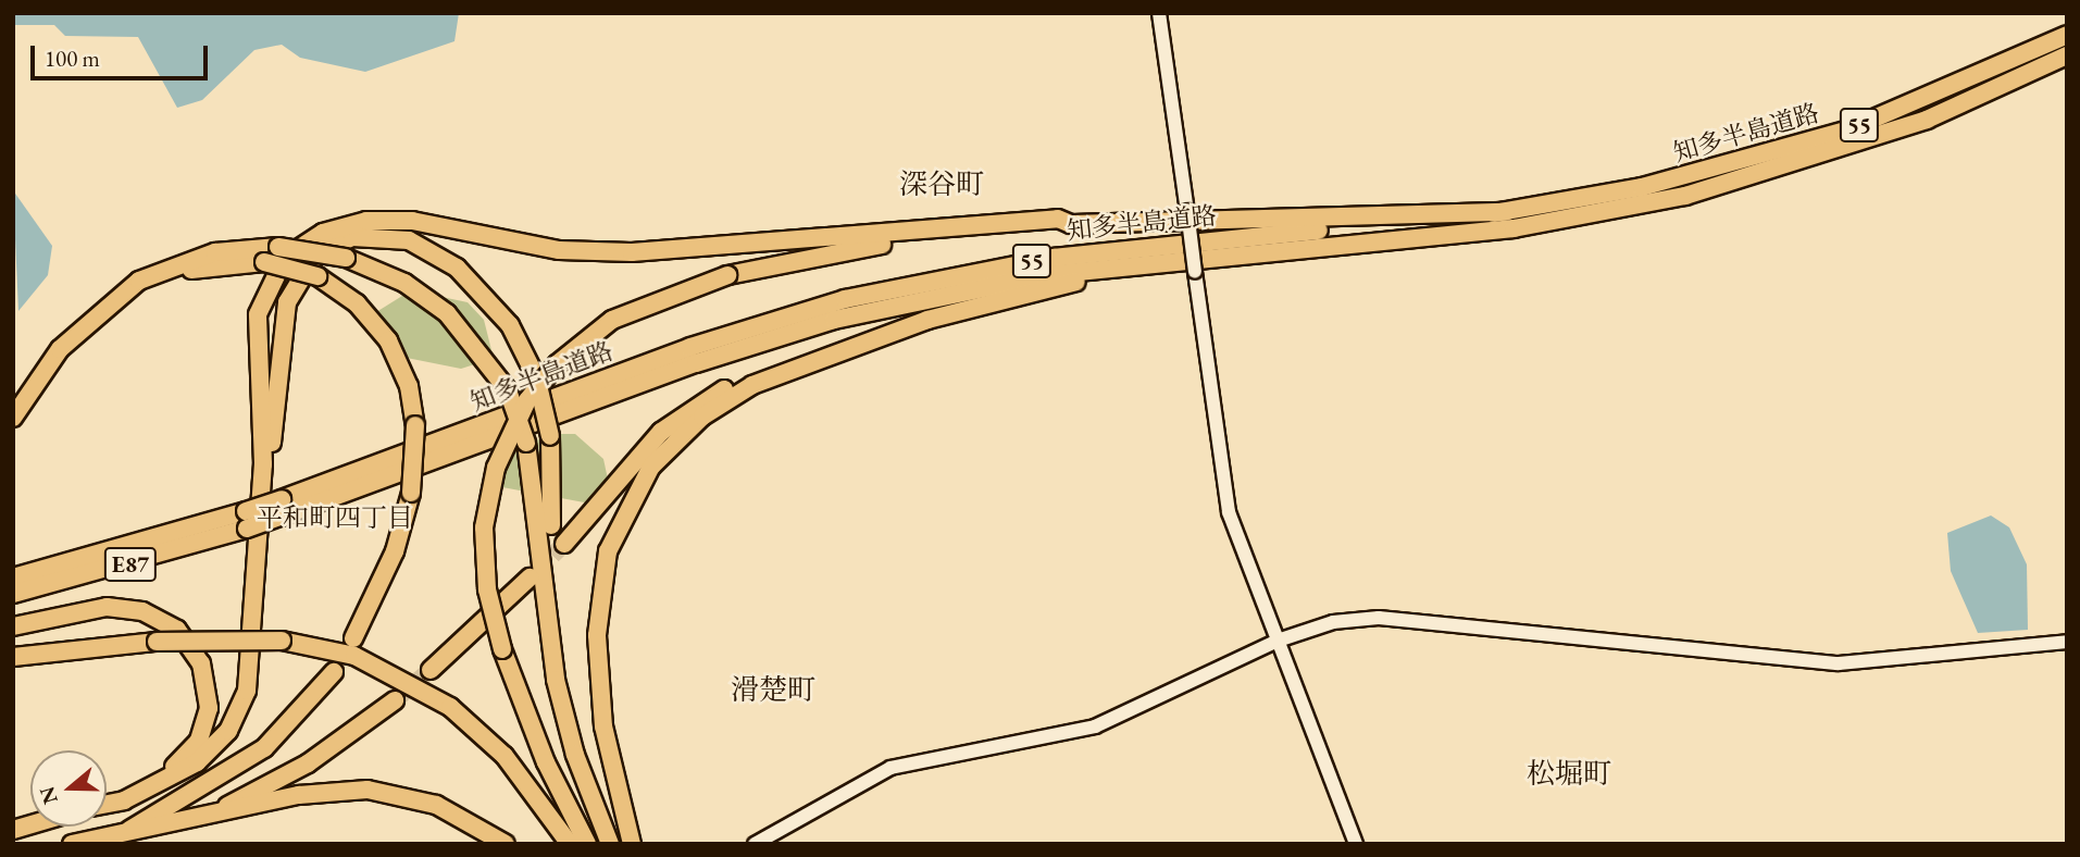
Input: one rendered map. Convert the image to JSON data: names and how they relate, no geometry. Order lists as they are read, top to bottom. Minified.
{"streets":{"highway":["55","知多半島道路","E87"]},"districts":["深谷町","平和町四丁目","滑楚町","松堀町"],"scale_bar":"100 m","north":"left"}
